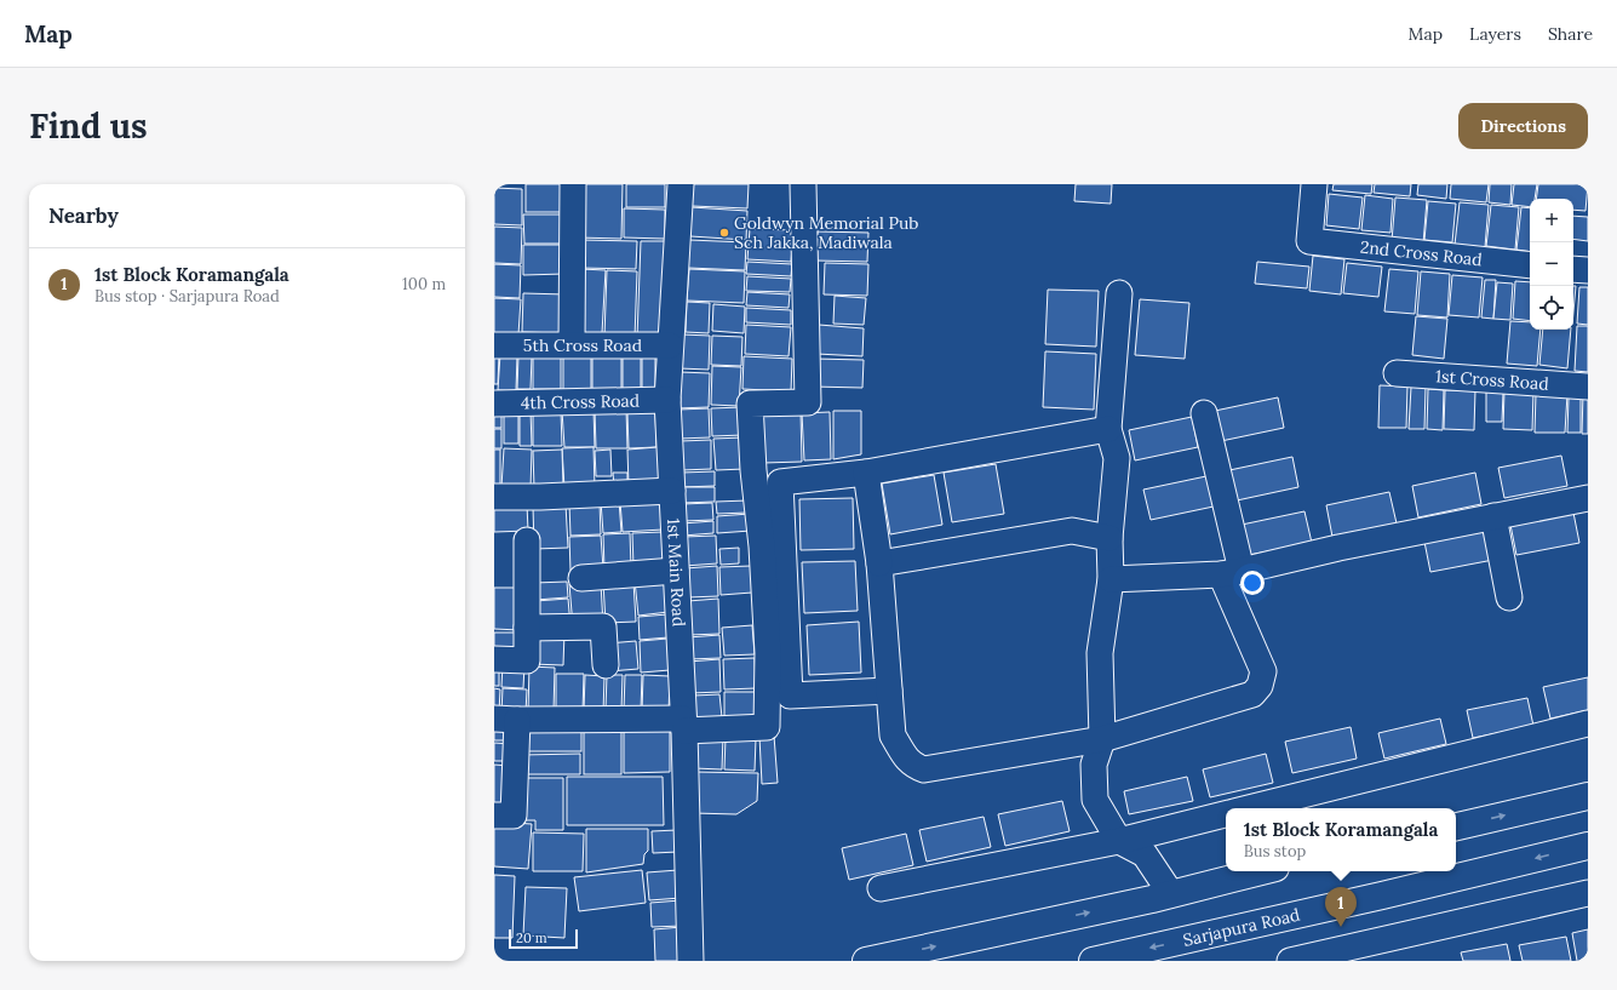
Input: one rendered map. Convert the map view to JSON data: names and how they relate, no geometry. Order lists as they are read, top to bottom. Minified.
{"streets":{"main road":["Sarjapura Road"],"street":["2nd Cross Road","5th Cross Road","1st Cross Road","4th Cross Road","1st Main Road"]},"crossings":[["5th Cross Road","1st Main Road"],["4th Cross Road","1st Main Road"]],"places":["Goldwyn Memorial Pub Sch Jakka, Madiwala"],"scale_bar":"20 m","page":{"header":"Map","nav":["Map","Layers","Share"],"buttons":"Directions","title":"Find us","heading":"Nearby","map_buttons":["+","−"],"list":[{"mark":"1","name":"1st Block Koramangala","note":"Bus stop · Sarjapura Road","value":"100 m"}],"popup":["1st Block Koramangala","Bus stop"],"pins":"1","scale":"20 m"}}
